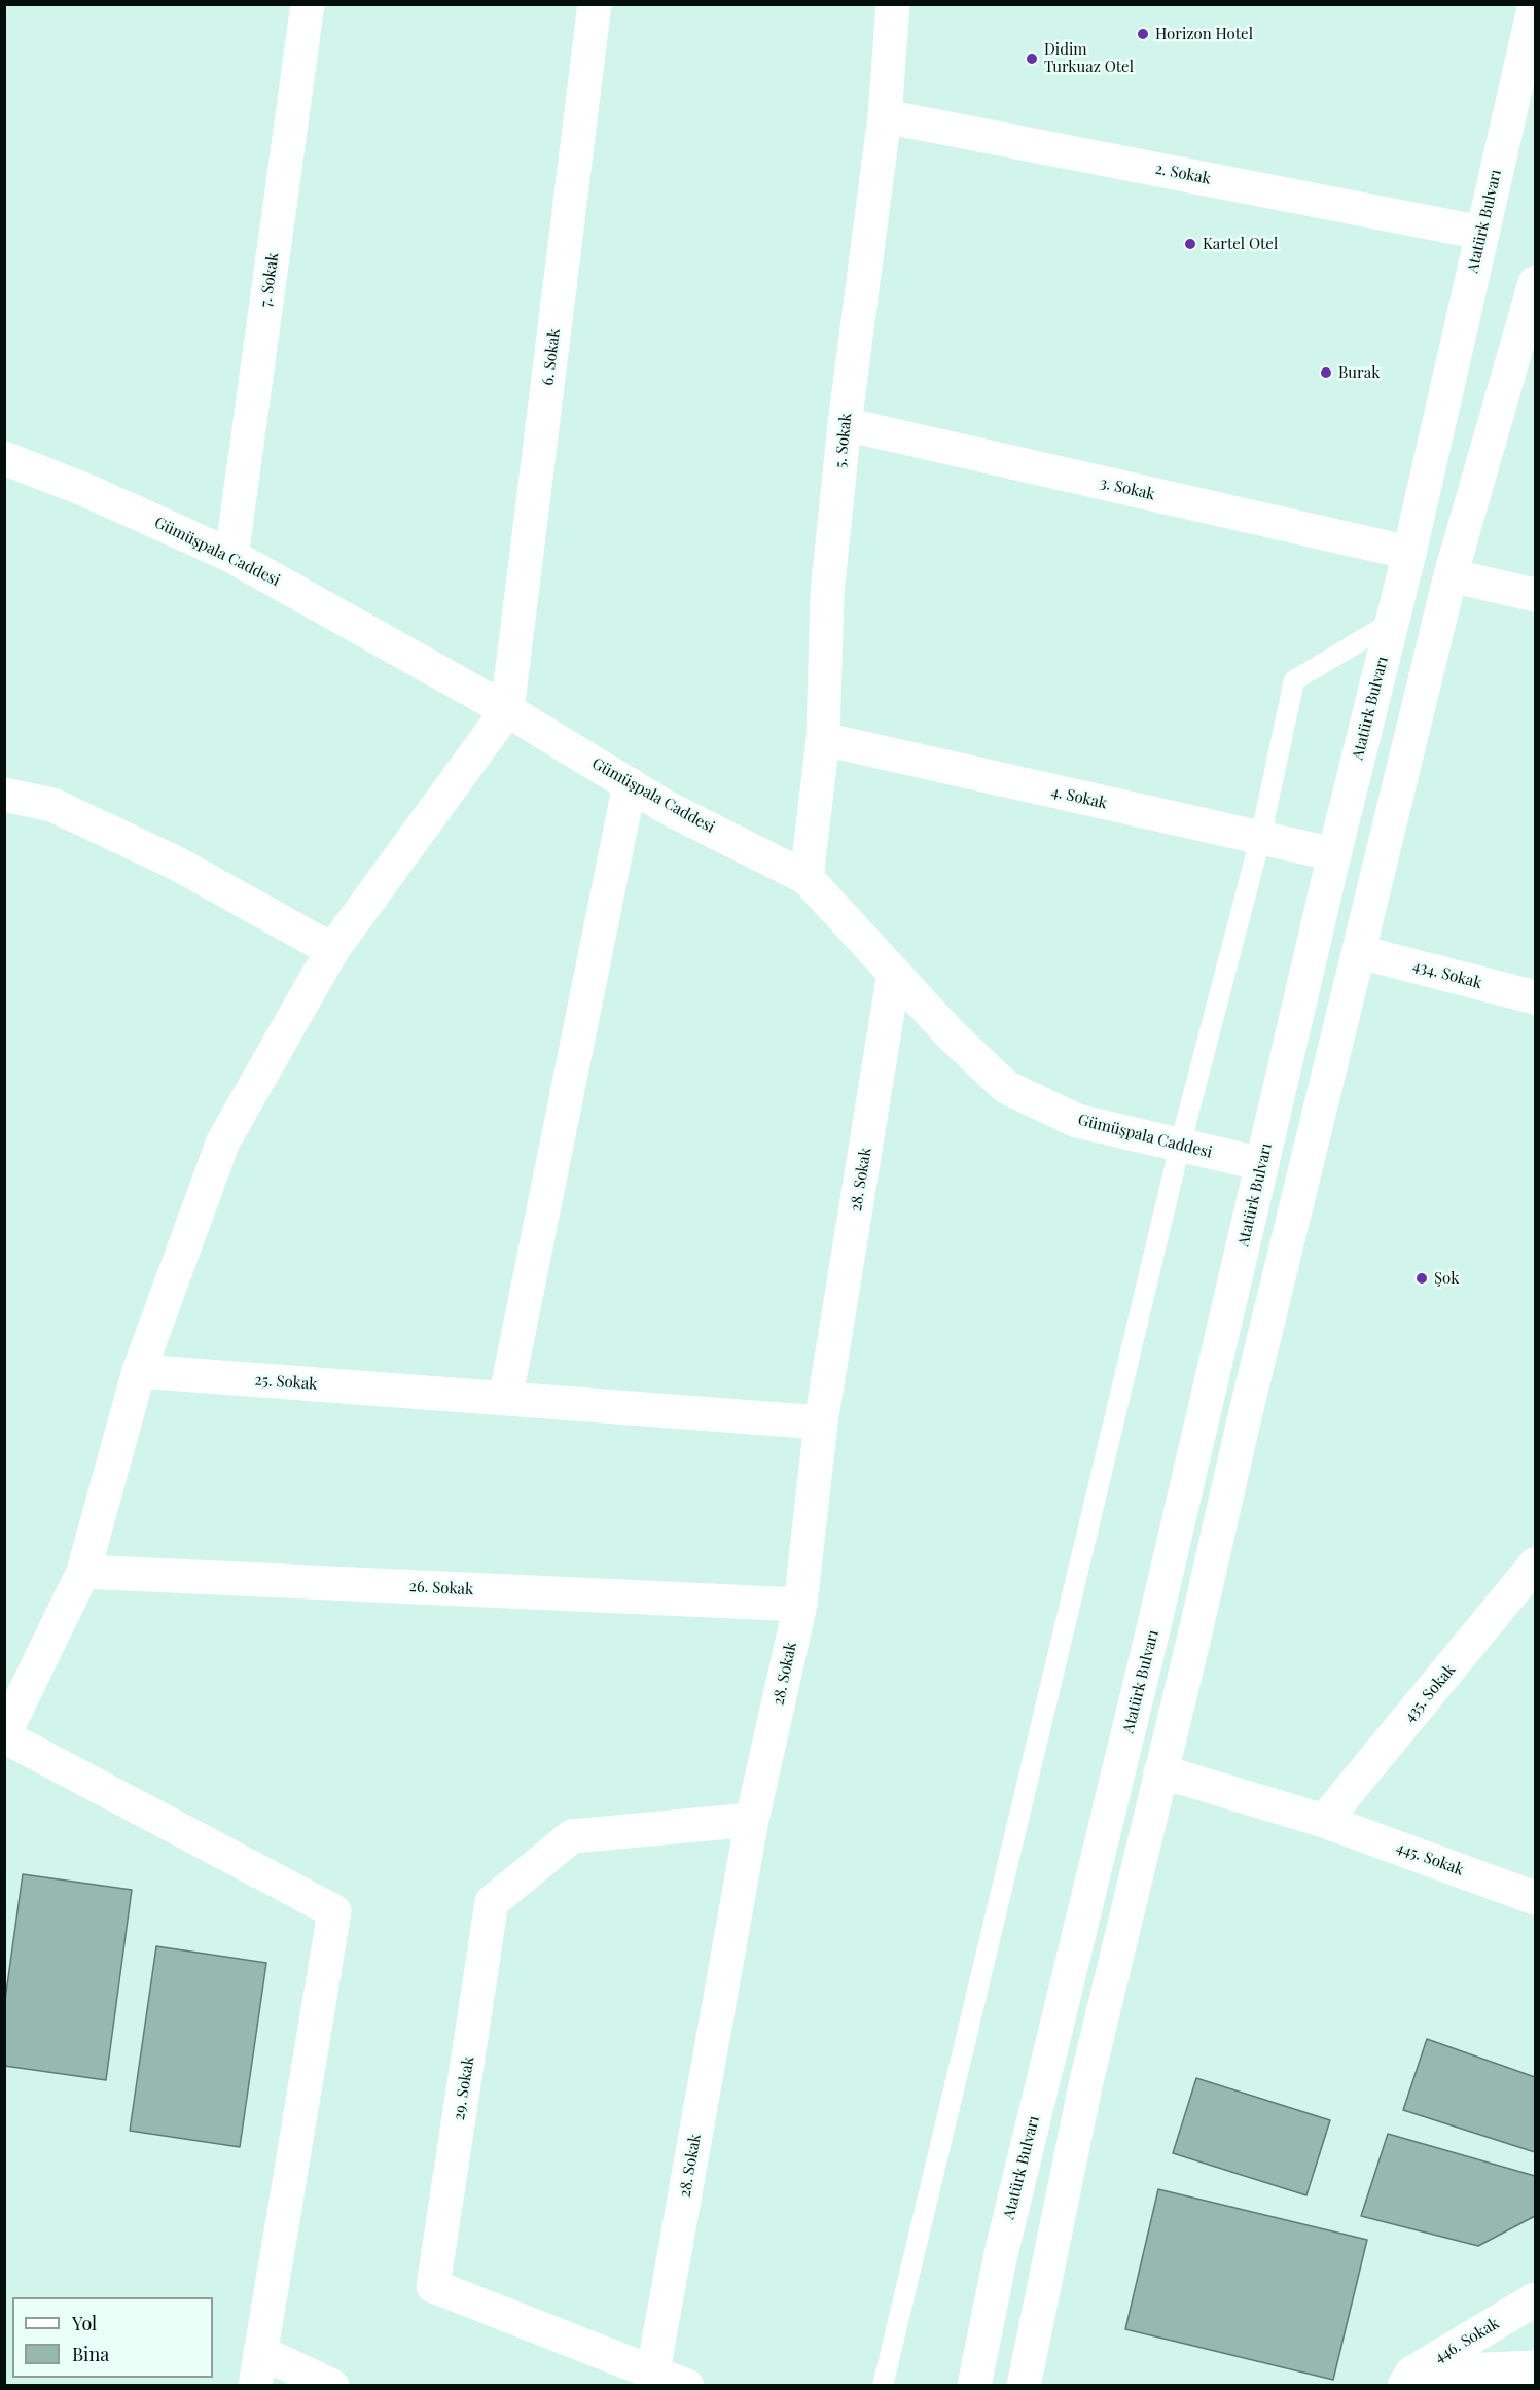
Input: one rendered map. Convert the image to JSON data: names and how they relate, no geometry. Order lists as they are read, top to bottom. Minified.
{"streets":{"street":["2. Sokak","Atatürk Bulvarı","7. Sokak","6. Sokak","5. Sokak","3. Sokak","Gümüşpala Caddesi","4. Sokak","434. Sokak","28. Sokak","25. Sokak","26. Sokak","435. Sokak","445. Sokak","29. Sokak","446. Sokak"]},"crossings":[["2. Sokak","Atatürk Bulvarı"],["2. Sokak","5. Sokak"],["Atatürk Bulvarı","3. Sokak"],["Atatürk Bulvarı","Gümüşpala Caddesi"],["Atatürk Bulvarı","4. Sokak"],["7. Sokak","Gümüşpala Caddesi"],["6. Sokak","Gümüşpala Caddesi"],["5. Sokak","3. Sokak"],["5. Sokak","Gümüşpala Caddesi"],["5. Sokak","4. Sokak"],["Gümüşpala Caddesi","28. Sokak"],["28. Sokak","25. Sokak"],["28. Sokak","26. Sokak"],["28. Sokak","29. Sokak"],["435. Sokak","445. Sokak"]],"places":["Horizon Hotel","Didim Turkuaz Otel","Kartel Otel","Burak","Şok"],"legend":["Yol","Bina"]}
